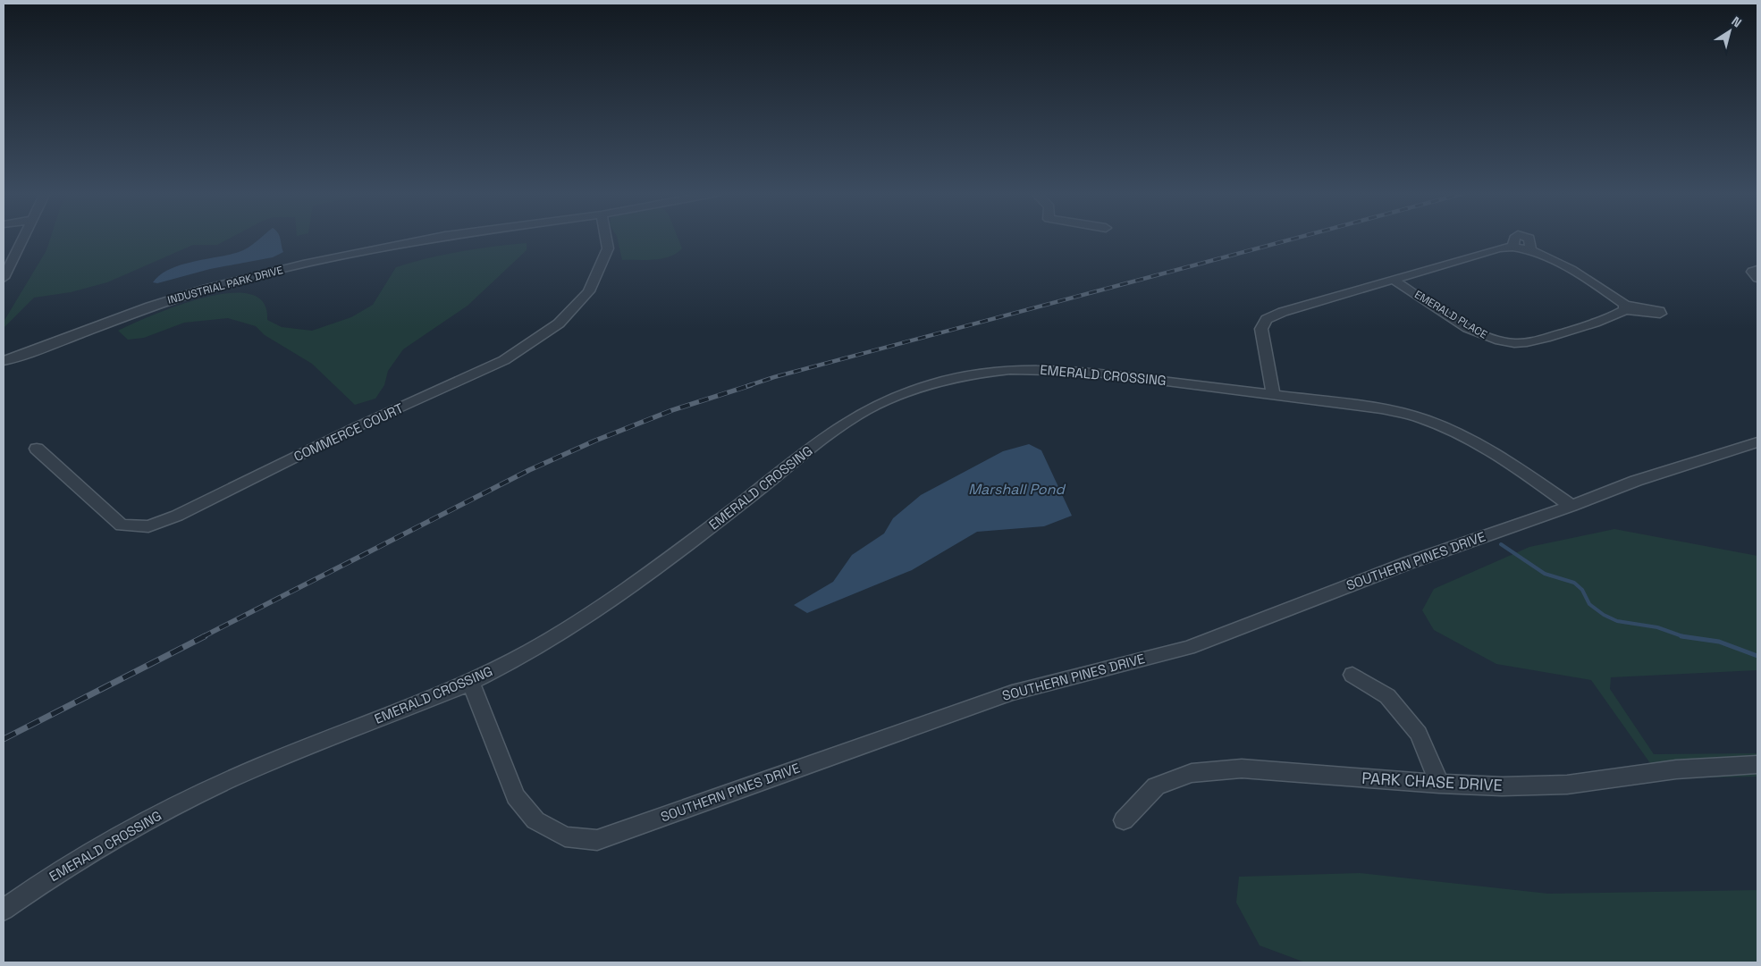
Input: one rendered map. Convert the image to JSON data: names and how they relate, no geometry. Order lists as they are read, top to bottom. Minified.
{"streets":{"street":["INDUSTRIAL PARK DRIVE","EMERALD PLACE","EMERALD CROSSING","COMMERCE COURT","SOUTHERN PINES DRIVE","PARK CHASE DRIVE"]},"crossings":[["EMERALD PLACE","EMERALD CROSSING"],["EMERALD CROSSING","SOUTHERN PINES DRIVE"]],"water":["Marshall Pond"],"north":"top right"}
